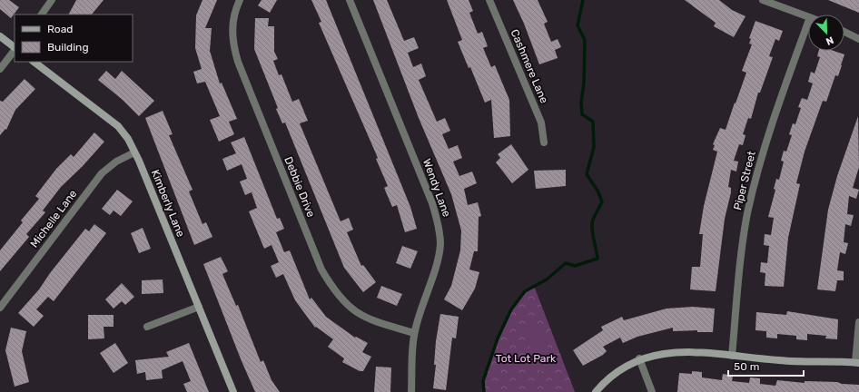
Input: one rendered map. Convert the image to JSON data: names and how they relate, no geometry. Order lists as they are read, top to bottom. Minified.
{"streets":{"street":["Cashmere Lane","Piper Street","Debbie Drive","Wendy Lane","Kimberly Lane","Michelle Lane"]},"crossings":[["Debbie Drive","Wendy Lane"],["Kimberly Lane","Michelle Lane"]],"parks":["Tot Lot Park"],"legend":["Road","Building"],"scale_bar":"50 m","north":"bottom right"}
